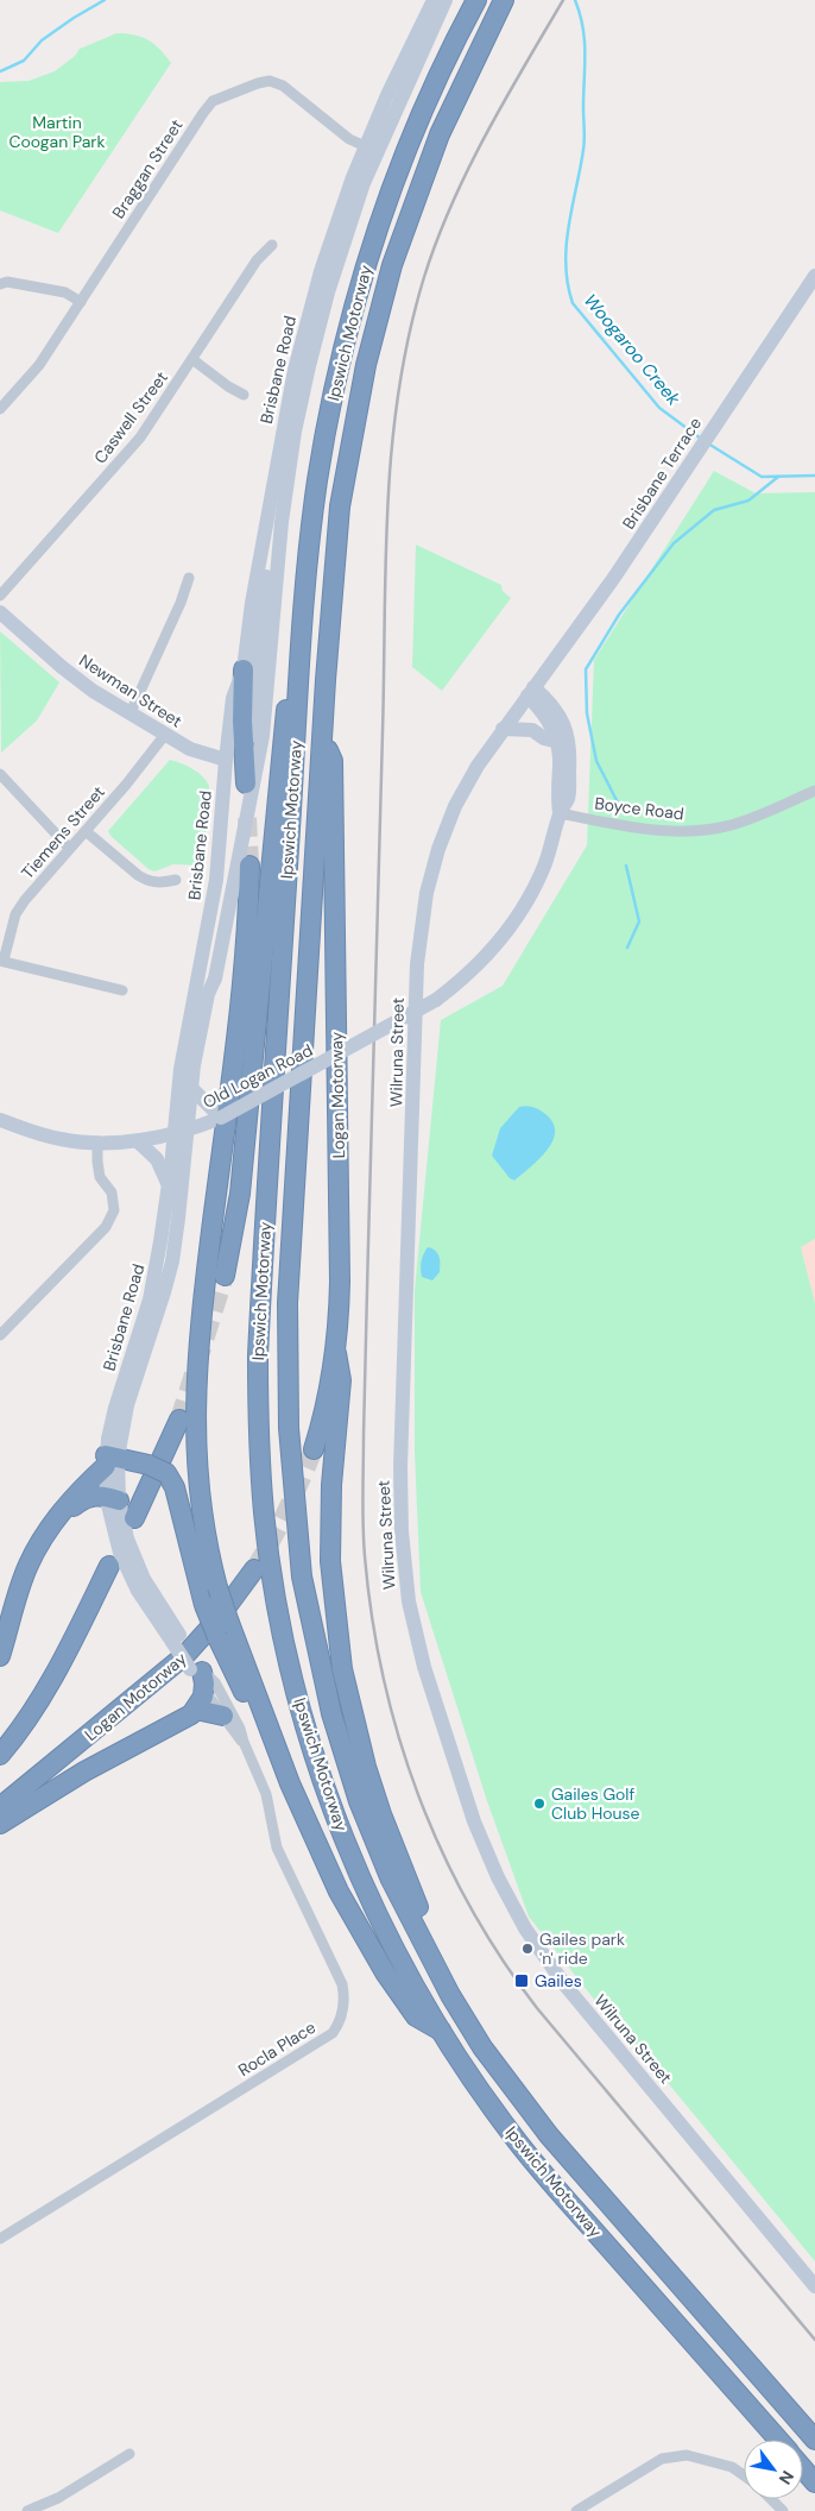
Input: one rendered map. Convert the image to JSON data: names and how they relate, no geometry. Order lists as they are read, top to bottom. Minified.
{"streets":{"highway":["Ipswich Motorway","Logan Motorway"],"main road":["Brisbane Road","Brisbane Terrace","Newman Street","Wilruna Street","Old Logan Road"],"street":["Braggan Street","Caswell Street","Boyce Road","Tiemens Street","Rocla Place"]},"crossings":[["Braggan Street","Brisbane Road"],["Ipswich Motorway","Logan Motorway"],["Brisbane Road","Newman Street"],["Brisbane Road","Old Logan Road"],["Brisbane Road","Rocla Place"],["Brisbane Terrace","Wilruna Street"],["Brisbane Terrace","Old Logan Road"],["Newman Street","Tiemens Street"],["Boyce Road","Old Logan Road"],["Wilruna Street","Old Logan Road"]],"water":["Woogaroo Creek"],"parks":["Martin Coogan Park"],"places":{"other":["Gailes Golf Club House","Gailes park 'n' ride"],"transit":["Gailes"]},"north":"bottom right"}
